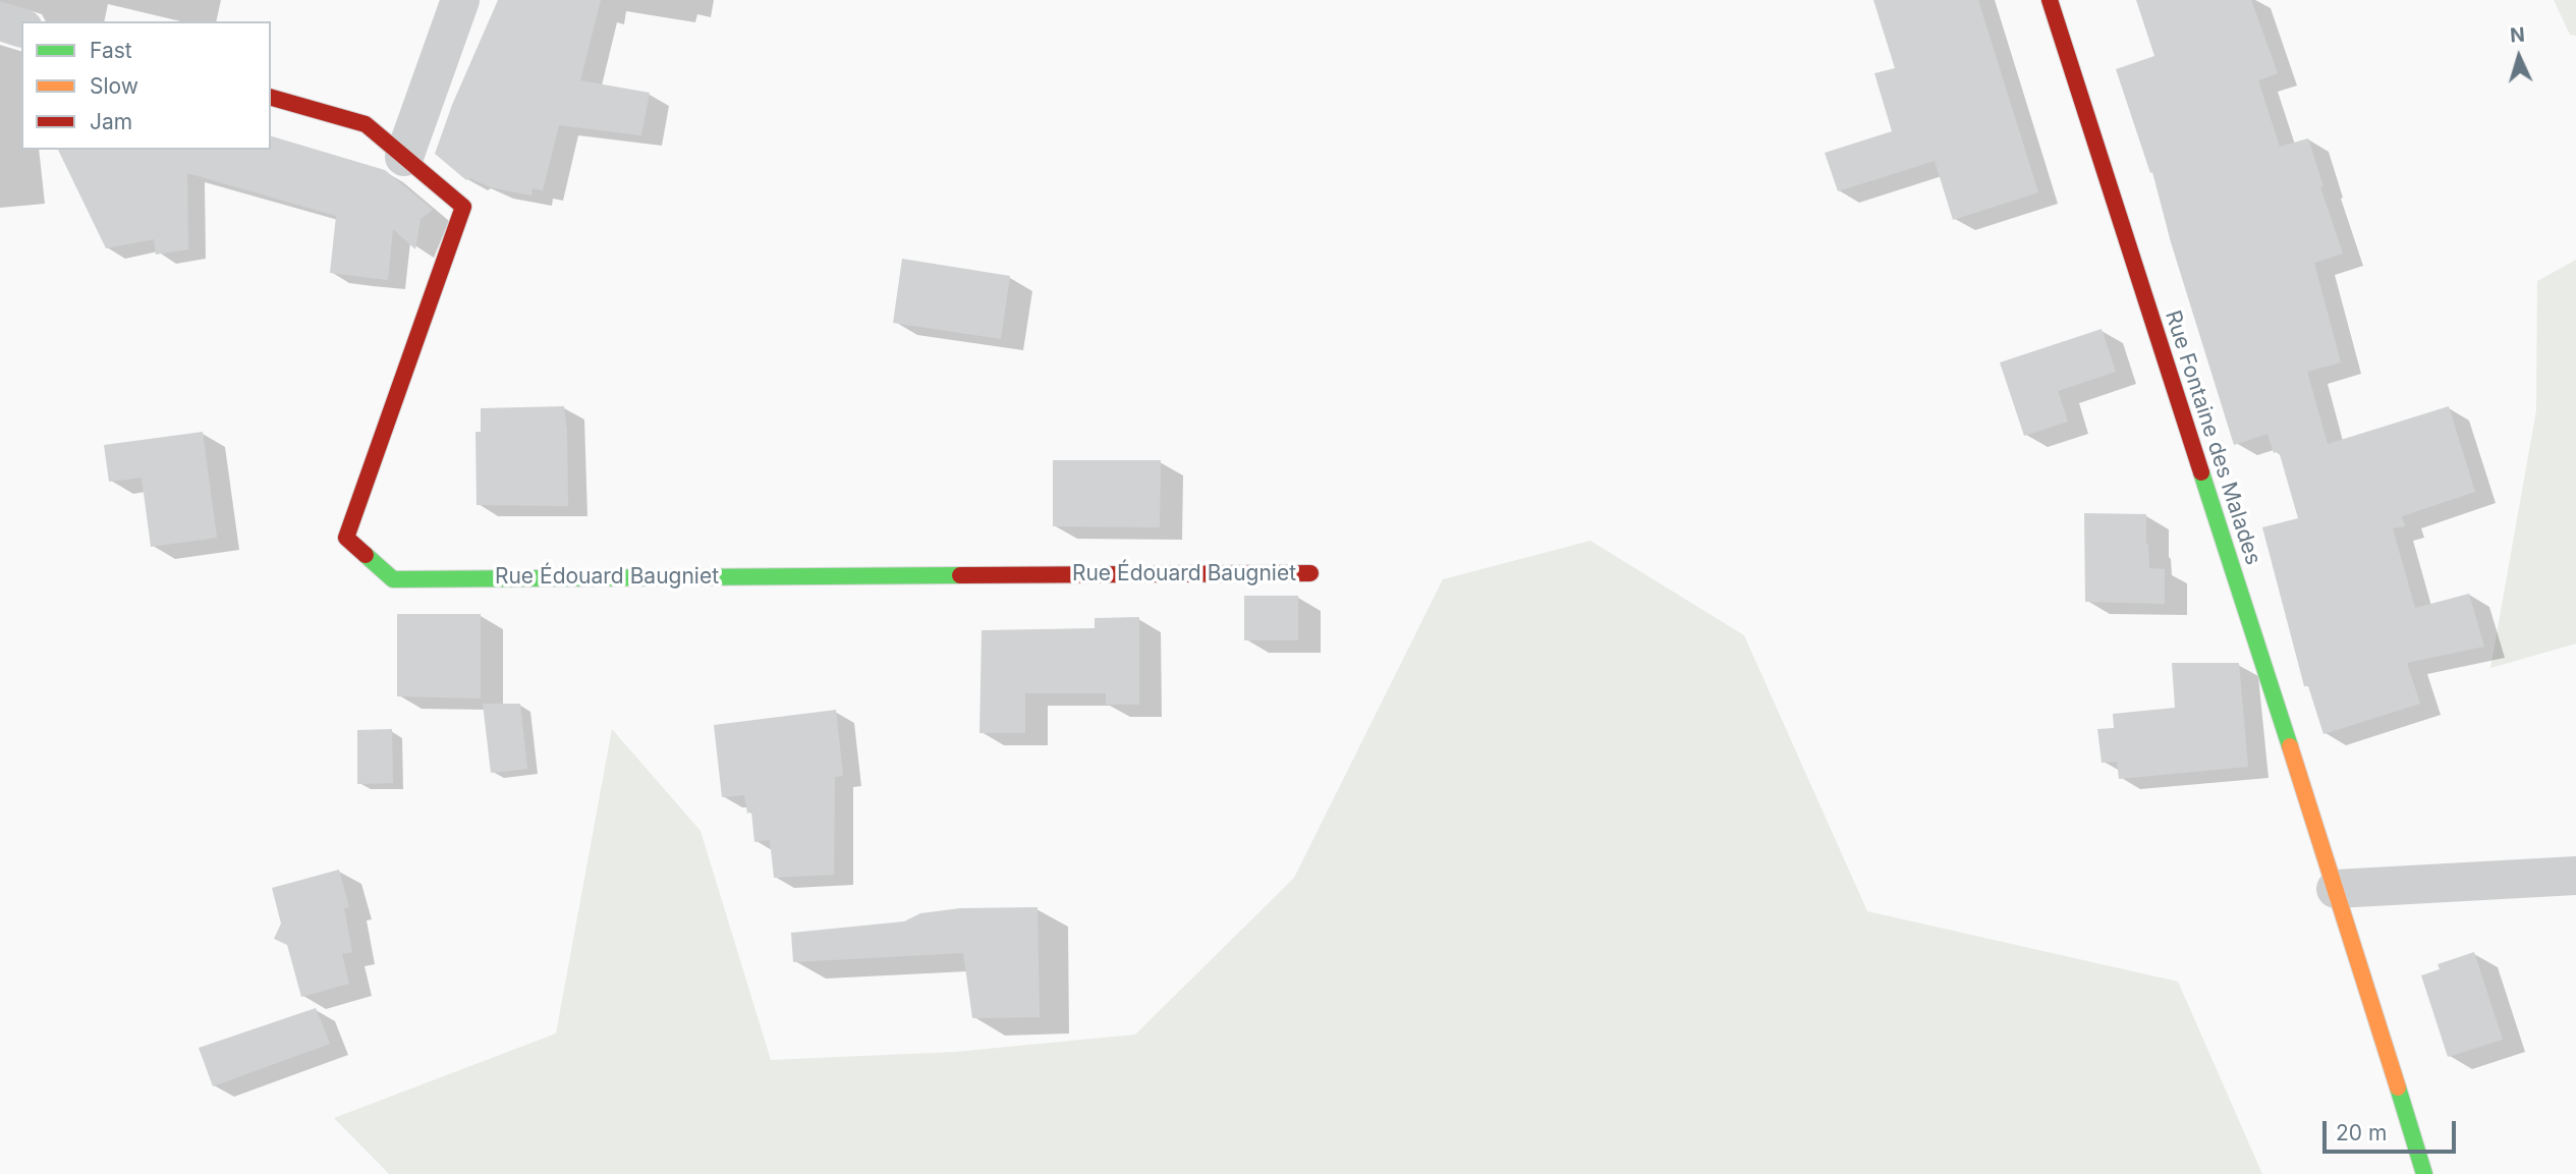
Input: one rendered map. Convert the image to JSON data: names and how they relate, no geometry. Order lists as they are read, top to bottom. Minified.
{"streets":{"street":["Rue Fontaine des Malades","Rue Édouard Baugniet"]},"legend":["Fast","Slow","Jam"],"scale_bar":"20 m","north":"top"}
